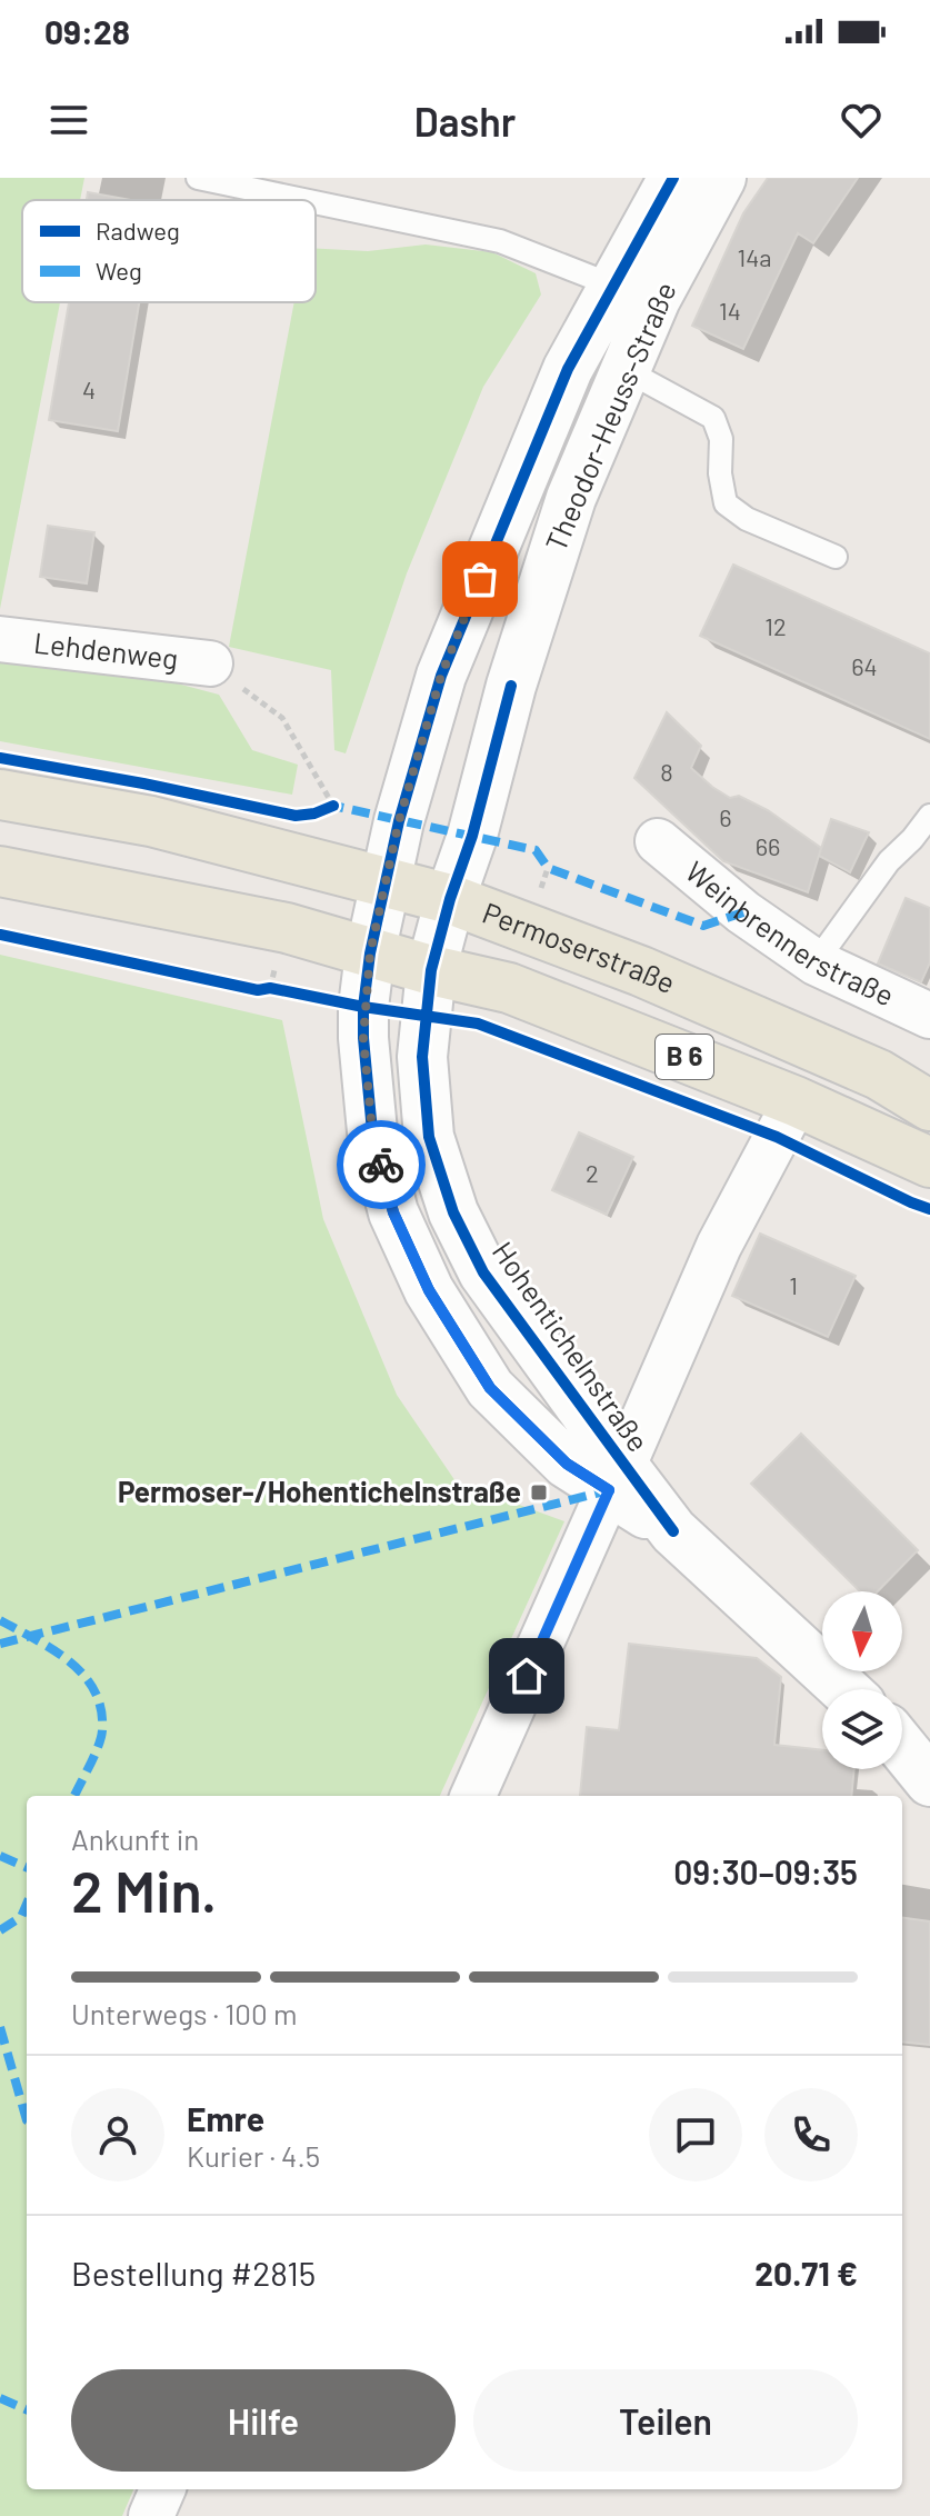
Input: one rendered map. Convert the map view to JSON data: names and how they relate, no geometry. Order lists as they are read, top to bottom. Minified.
{"streets":{"main road":["Theodor-Heuss-Straße","Permoserstraße","B 6","Hohentichelnstraße"],"street":["Lehdenweg","Weinbrennerstraße"]},"crossings":[["Theodor-Heuss-Straße","Permoserstraße"],["Theodor-Heuss-Straße","B 6"],["Theodor-Heuss-Straße","Hohentichelnstraße"],["Permoserstraße","Hohentichelnstraße"],["B 6","Hohentichelnstraße"]],"places":{"transit":["Permoser-/Hohentichelnstraße"]},"house_numbers":["14a","14","4","12","64","8","6","66","2","1"],"legend":["Radweg","Weg"],"north":"bottom","page":{"status":"09:28","header":"Dashr","heading":["2 Min.","Ankunft in","09:30–09:35"],"panel":["Emre","Kurier · 4.5","Bestellung #2815","20.71 €"],"bar":"Unterwegs · 100 m","buttons":["Hilfe","Teilen"]}}
